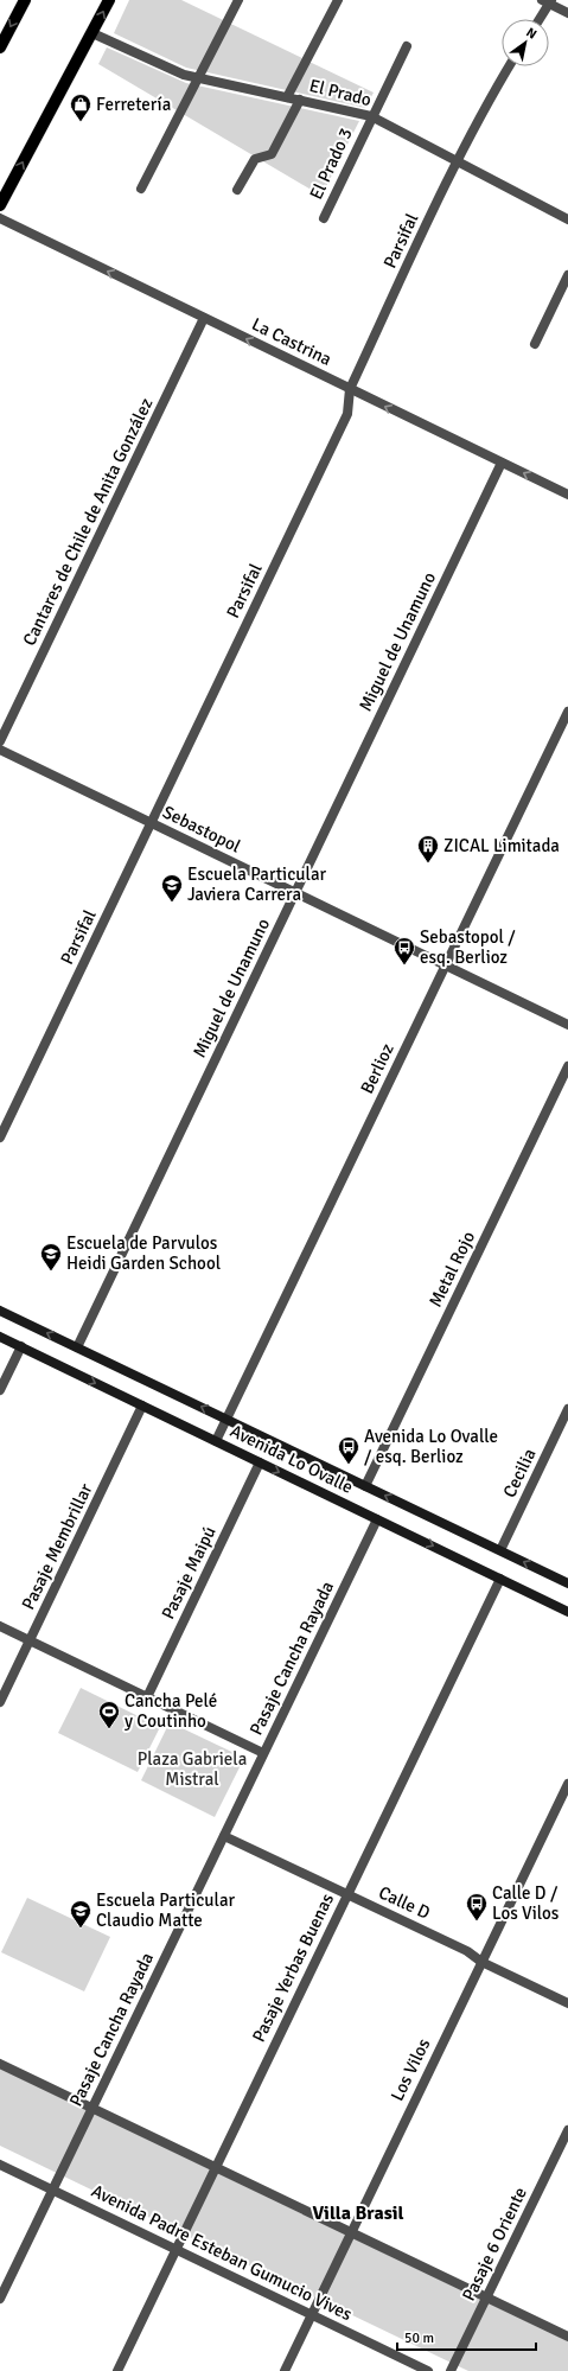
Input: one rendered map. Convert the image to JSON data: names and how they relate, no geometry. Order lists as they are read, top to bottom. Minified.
{"streets":{"main road":["Avenida Lo Ovalle"],"street":["El Prado","El Prado 3","Parsifal","La Castrina","Cantares de Chile de Anita González","Miguel de Unamuno","Sebastopol","Berlioz","Metal Rojo","Cecilia","Pasaje Membrillar","Pasaje Maipú","Pasaje Cancha Rayada","Calle D","Pasaje Yerbas Buenas","Los Vilos","Pasaje 6 Oriente","Avenida Padre Esteban Gumucio Vives"]},"crossings":[["El Prado","El Prado 3"],["El Prado","Parsifal"],["Parsifal","La Castrina"],["Parsifal","Sebastopol"],["La Castrina","Cantares de Chile de Anita González"],["La Castrina","Miguel de Unamuno"],["Miguel de Unamuno","Sebastopol"],["Miguel de Unamuno","Avenida Lo Ovalle"],["Sebastopol","Berlioz"],["Berlioz","Avenida Lo Ovalle"],["Metal Rojo","Avenida Lo Ovalle"],["Avenida Lo Ovalle","Cecilia"],["Avenida Lo Ovalle","Pasaje Membrillar"],["Avenida Lo Ovalle","Pasaje Maipú"],["Avenida Lo Ovalle","Pasaje Cancha Rayada"],["Avenida Lo Ovalle","Pasaje Yerbas Buenas"],["Pasaje Cancha Rayada","Calle D"],["Pasaje Cancha Rayada","Avenida Padre Esteban Gumucio Vives"],["Calle D","Pasaje Yerbas Buenas"],["Calle D","Los Vilos"],["Pasaje Yerbas Buenas","Avenida Padre Esteban Gumucio Vives"],["Los Vilos","Avenida Padre Esteban Gumucio Vives"]],"one_way":["La Castrina"],"districts":["Villa Brasil"],"parks":["Plaza Gabriela Mistral"],"places":{"shop":["Ferretería"],"building":["ZICAL Limitada"],"school or university":["Escuela Particular Javiera Carrera","Escuela de Parvulos Heidi Garden School","Escuela Particular Claudio Matte"],"bus stop":["Sebastopol / esq. Berlioz","Avenida Lo Ovalle / esq. Berlioz","Calle D / Los Vilos"],"sports":["Cancha Pelé y Coutinho"]},"scale_bar":"50 m","north":"top right"}
